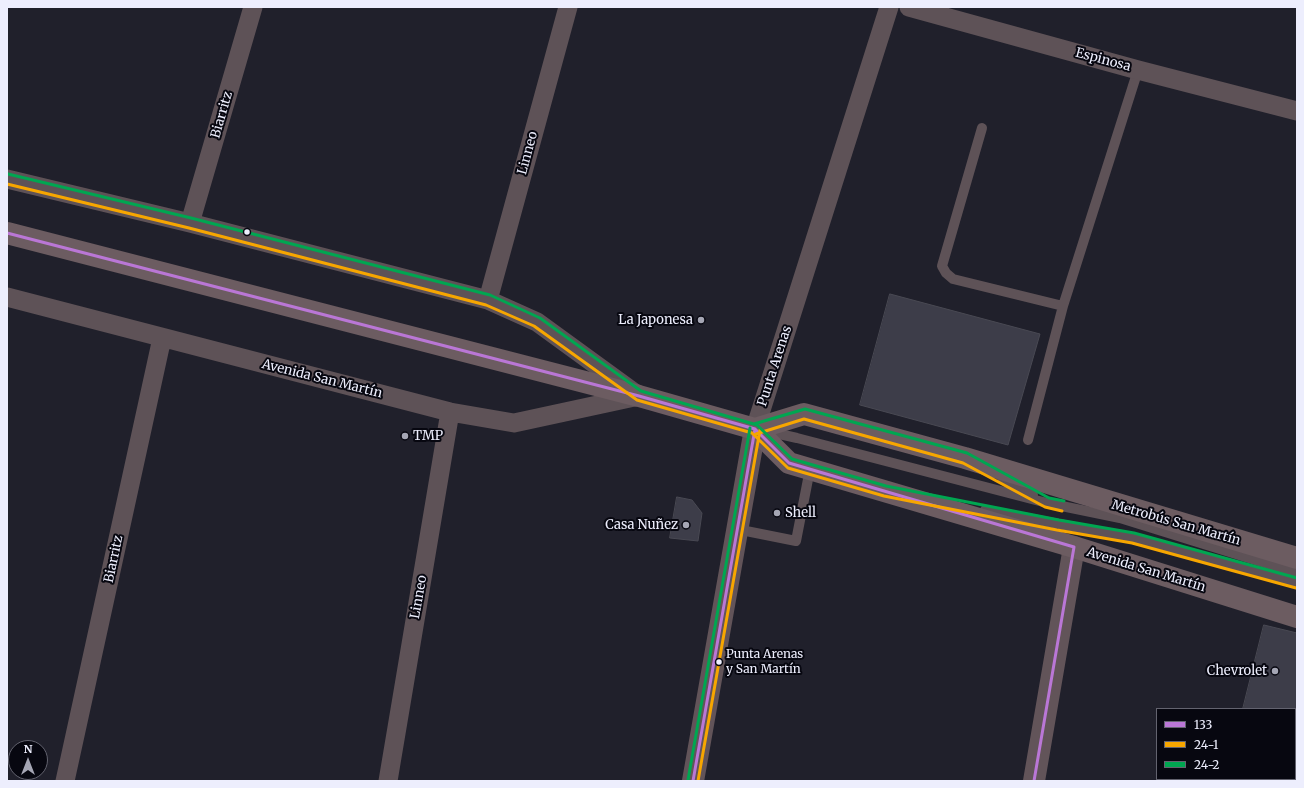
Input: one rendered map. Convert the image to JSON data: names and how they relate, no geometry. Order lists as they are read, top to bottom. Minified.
{"streets":{"main road":["Avenida San Martín"],"street":["Espinosa","Biarritz","Linneo","Punta Arenas"],"lane":["Metrobús San Martín"]},"crossings":[["Biarritz","Avenida San Martín"],["Linneo","Avenida San Martín"],["Punta Arenas","Avenida San Martín"],["Punta Arenas","Metrobús San Martín"],["Avenida San Martín","Metrobús San Martín"]],"places":["La Japonesa","TMP","Shell","Casa Nuñez","Punta Arenas y San Martín","Chevrolet"],"lines":["transit line 24-2","transit line 24-1","transit line 133"],"legend":["133","24-1","24-2"],"north":"top"}
